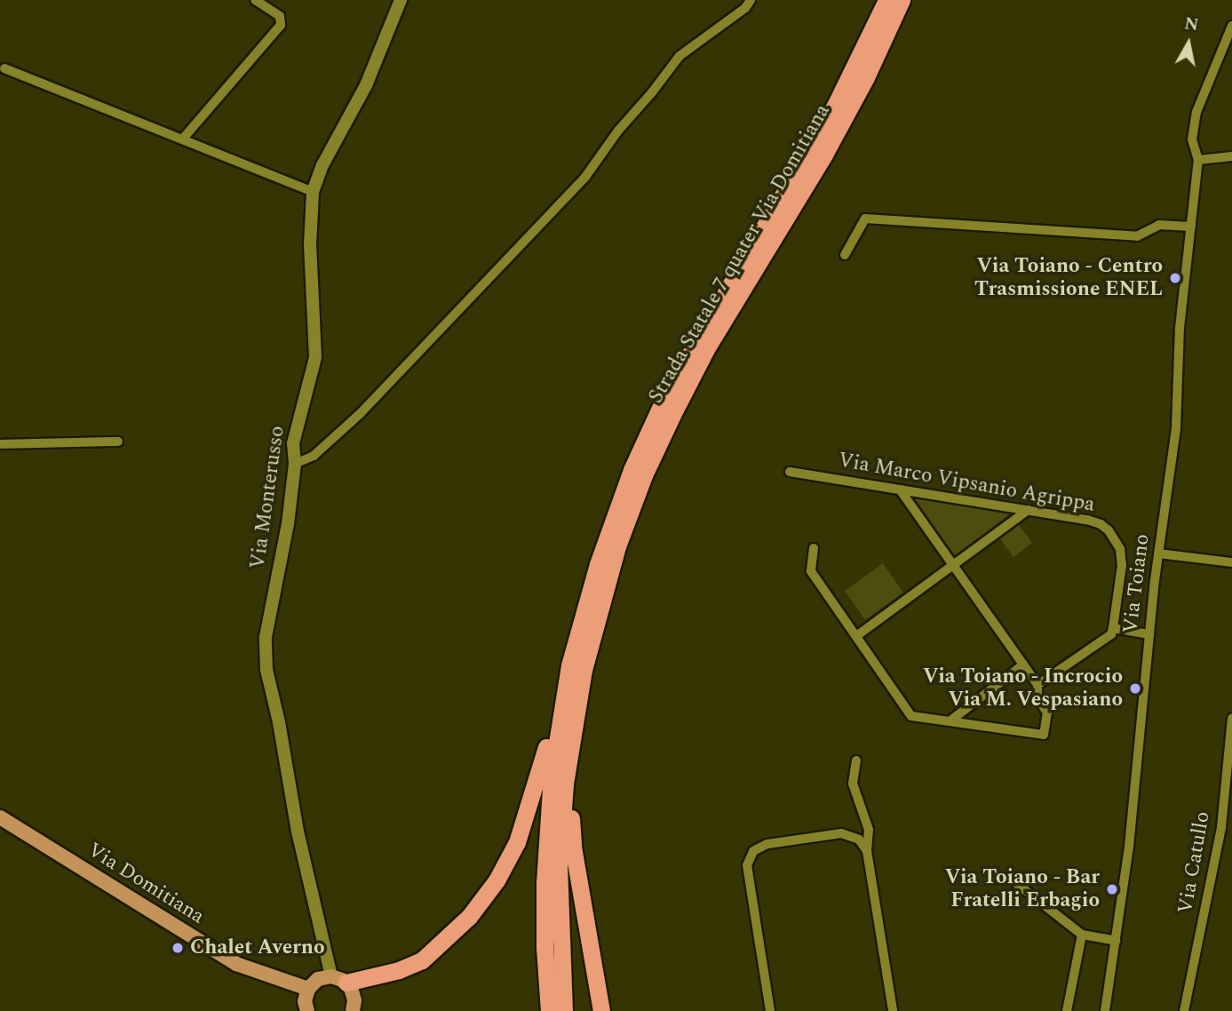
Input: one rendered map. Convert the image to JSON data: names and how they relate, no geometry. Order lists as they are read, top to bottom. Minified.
{"streets":{"highway":["Strada Statale 7 quater Via Domitiana"],"main road":["Via Domitiana"],"street":["Via Marco Vipsanio Agrippa","Via Monterusso","Via Toiano","Via Catullo"]},"places":["Via Toiano - Centro Trasmissione ENEL","Via Toiano - Incrocio Via M. Vespasiano","Via Toiano - Bar Fratelli Erbagio","Chalet Averno"],"north":"top"}
